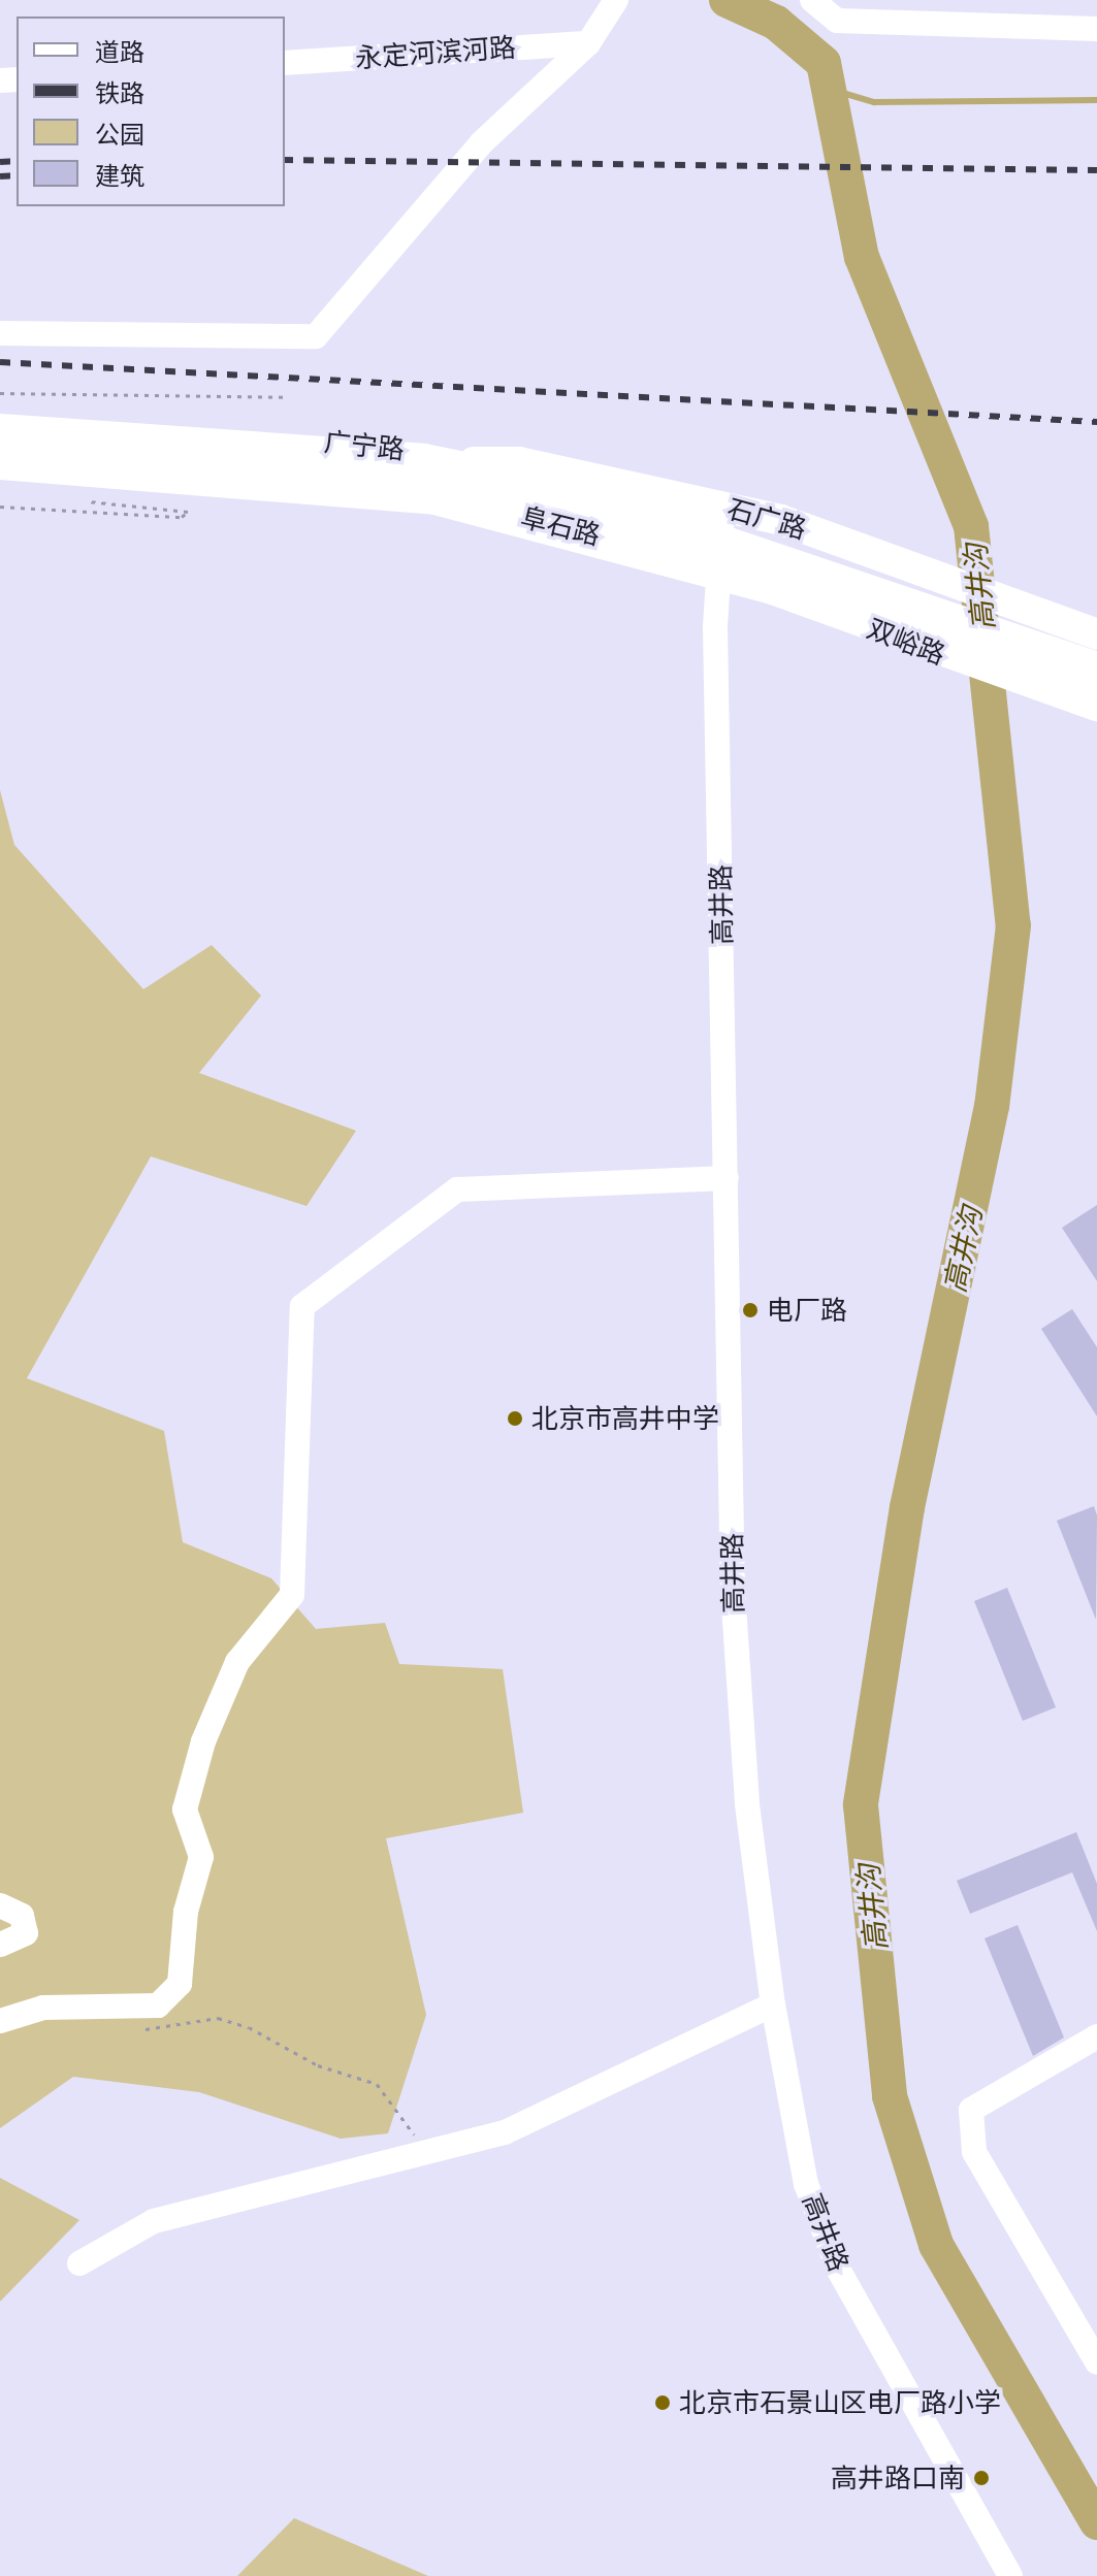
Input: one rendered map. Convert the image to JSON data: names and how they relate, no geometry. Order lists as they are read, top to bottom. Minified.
{"streets":{"highway":["阜石路"],"main road":["石广路"],"street":["永定河滨河路","广宁路","双峪路","高井路"]},"crossings":[["广宁路","阜石路"],["广宁路","双峪路"],["广宁路","高井路"],["石广路","阜石路"],["阜石路","双峪路"],["双峪路","高井路"]],"water":["高井沟"],"places":["电厂路","北京市高井中学","北京市石景山区电厂路小学","高井路口南"],"legend":["道路","铁路","公园","建筑"]}
